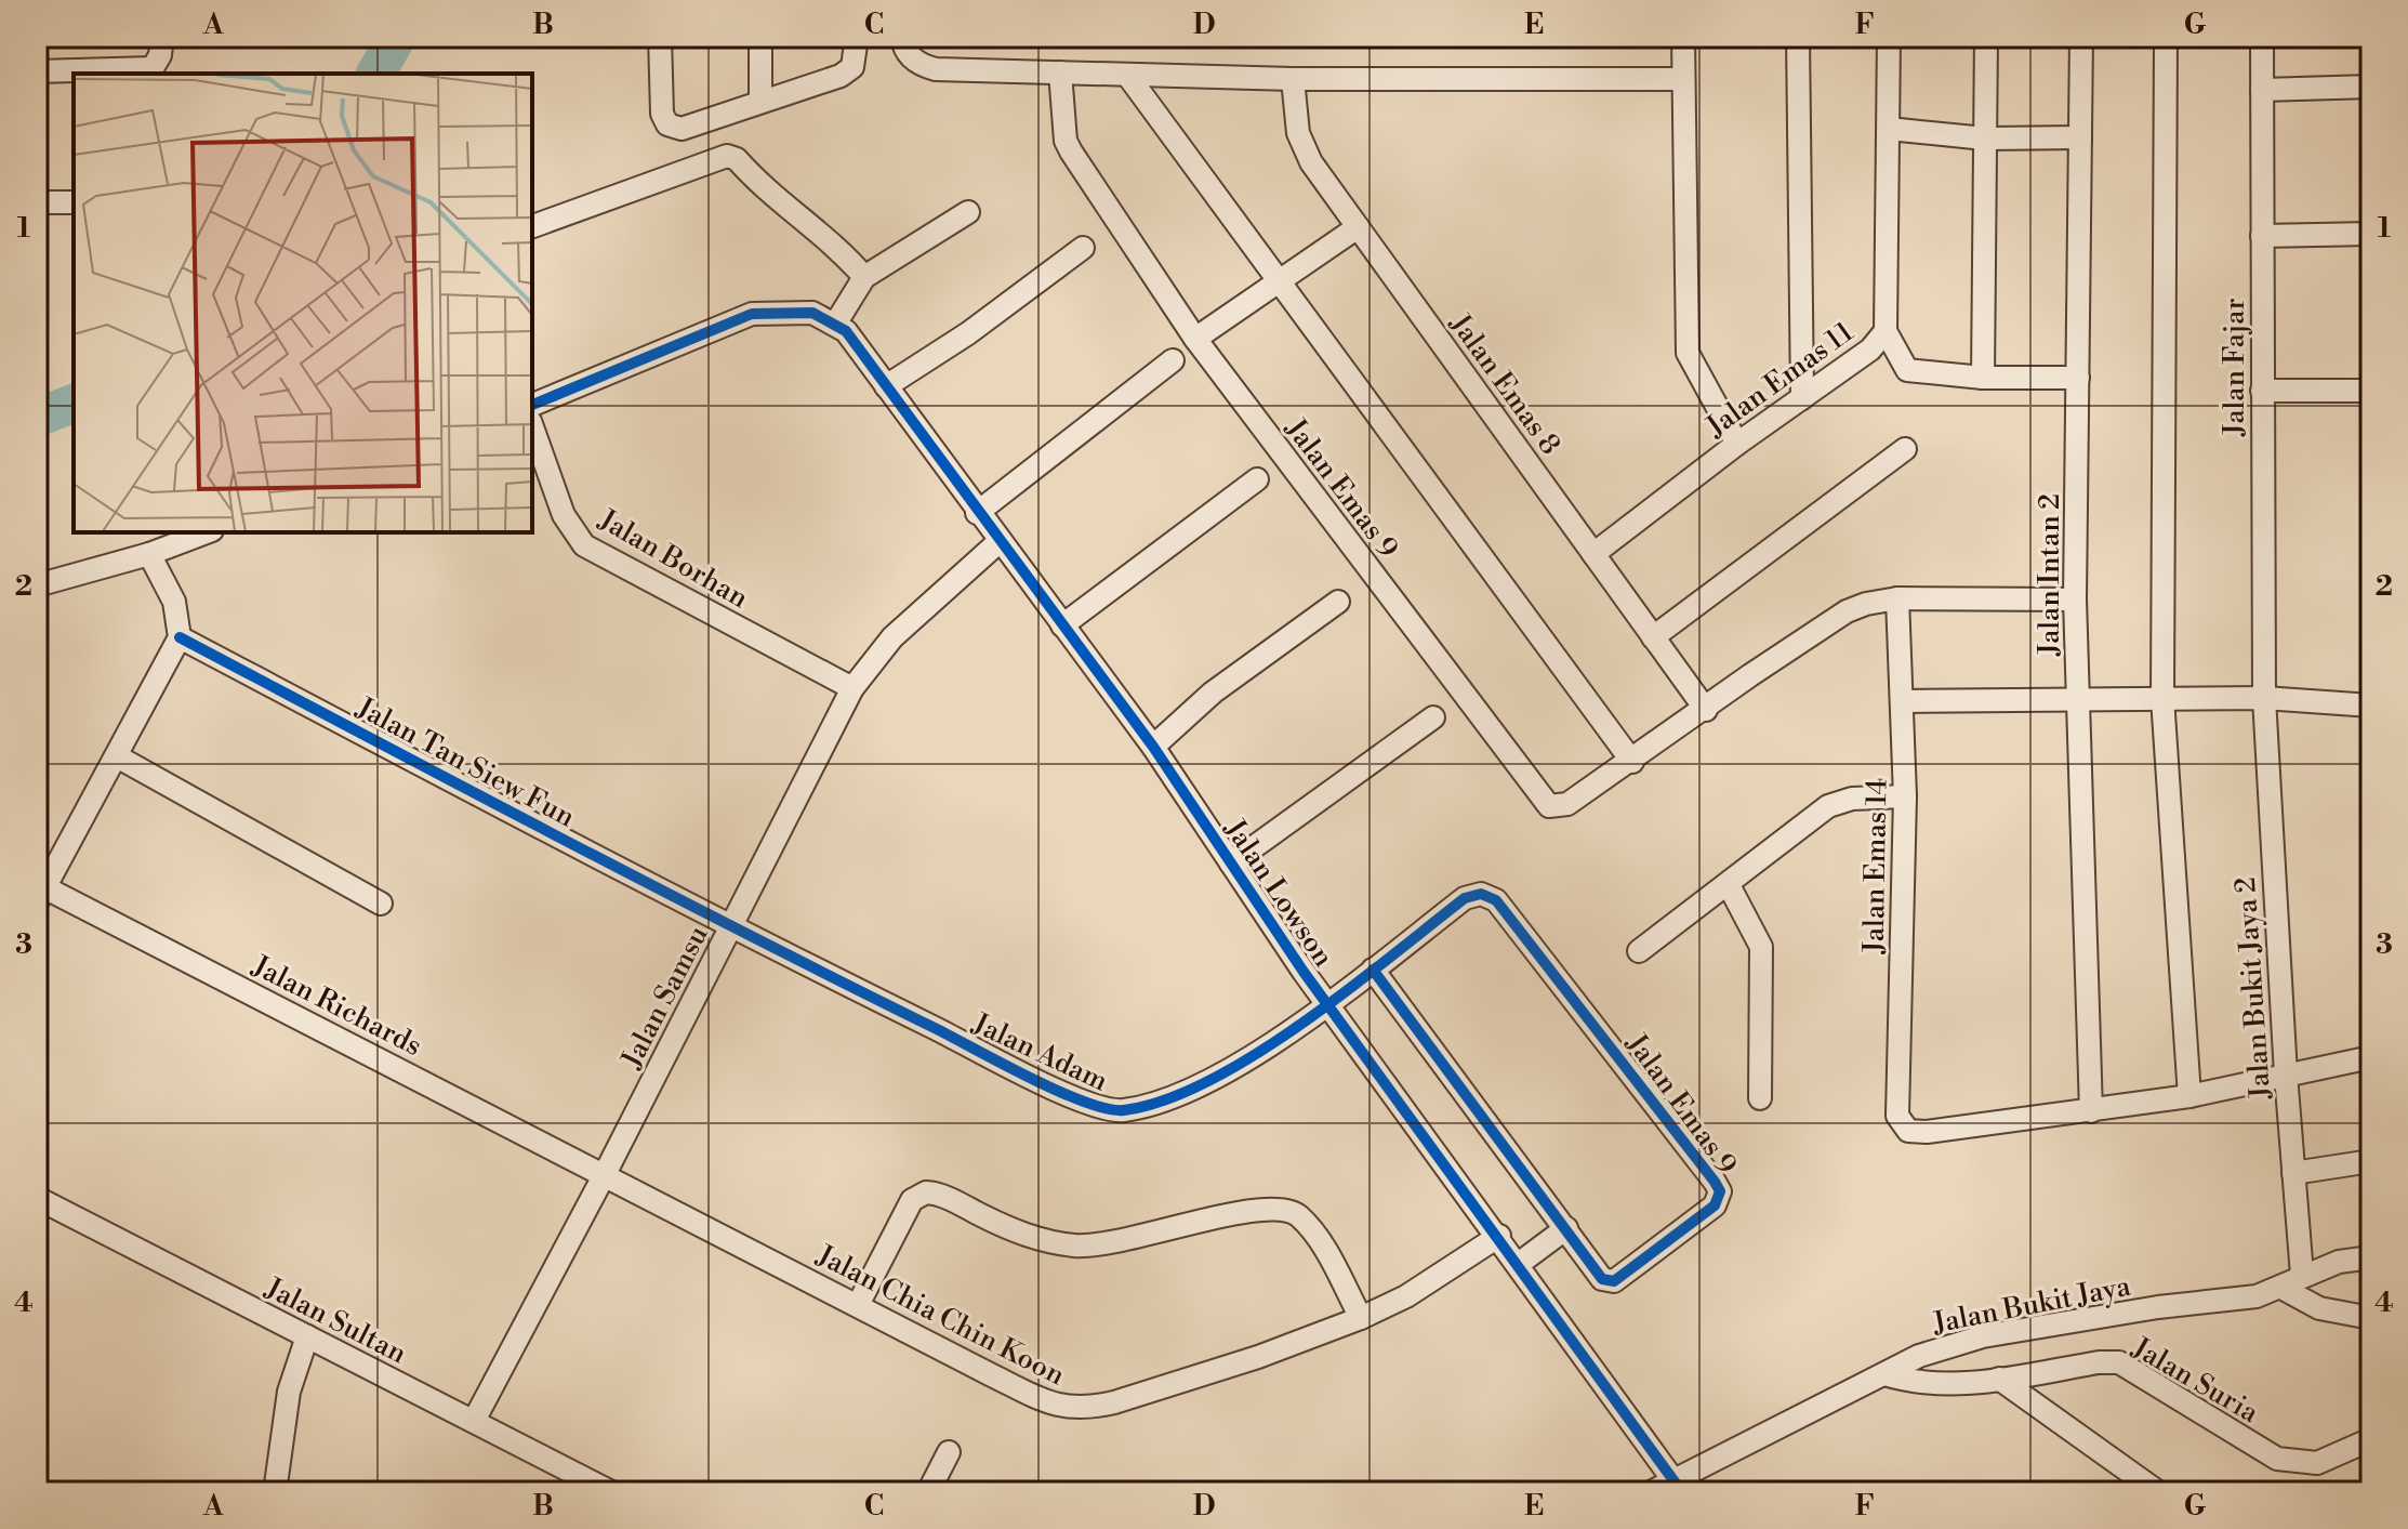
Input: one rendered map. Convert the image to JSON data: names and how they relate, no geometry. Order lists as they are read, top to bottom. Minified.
{"streets":{"street":["Jalan Fajar","Jalan Emas 11","Jalan Emas 8","Jalan Emas 9","Jalan Borhan","Jalan Intan 2","Jalan Tan Siew Fun","Jalan Emas 14","Jalan Lowson","Jalan Bukit Jaya 2","Jalan Samsu","Jalan Richards","Jalan Adam","Jalan Bukit Jaya","Jalan Chia Chin Koon","Jalan Sultan","Jalan Suria"]},"crossings":[["Jalan Fajar","Jalan Bukit Jaya 2"],["Jalan Emas 11","Jalan Emas 8"],["Jalan Emas 8","Jalan Emas 9"],["Jalan Emas 9","Jalan Intan 2"],["Jalan Emas 9","Jalan Emas 14"],["Jalan Emas 9","Jalan Lowson"],["Jalan Emas 9","Jalan Adam"],["Jalan Borhan","Jalan Samsu"],["Jalan Intan 2","Jalan Emas 14"],["Jalan Tan Siew Fun","Jalan Samsu"],["Jalan Tan Siew Fun","Jalan Adam"],["Jalan Lowson","Jalan Samsu"],["Jalan Lowson","Jalan Adam"],["Jalan Lowson","Jalan Bukit Jaya"],["Jalan Lowson","Jalan Chia Chin Koon"],["Jalan Bukit Jaya 2","Jalan Bukit Jaya"],["Jalan Samsu","Jalan Richards"],["Jalan Samsu","Jalan Adam"],["Jalan Samsu","Jalan Chia Chin Koon"],["Jalan Samsu","Jalan Sultan"],["Jalan Richards","Jalan Chia Chin Koon"],["Jalan Bukit Jaya","Jalan Suria"]],"grid":{"columns":["A","B","C","D","E","F","G"],"rows":["1","2","3","4"]}}
